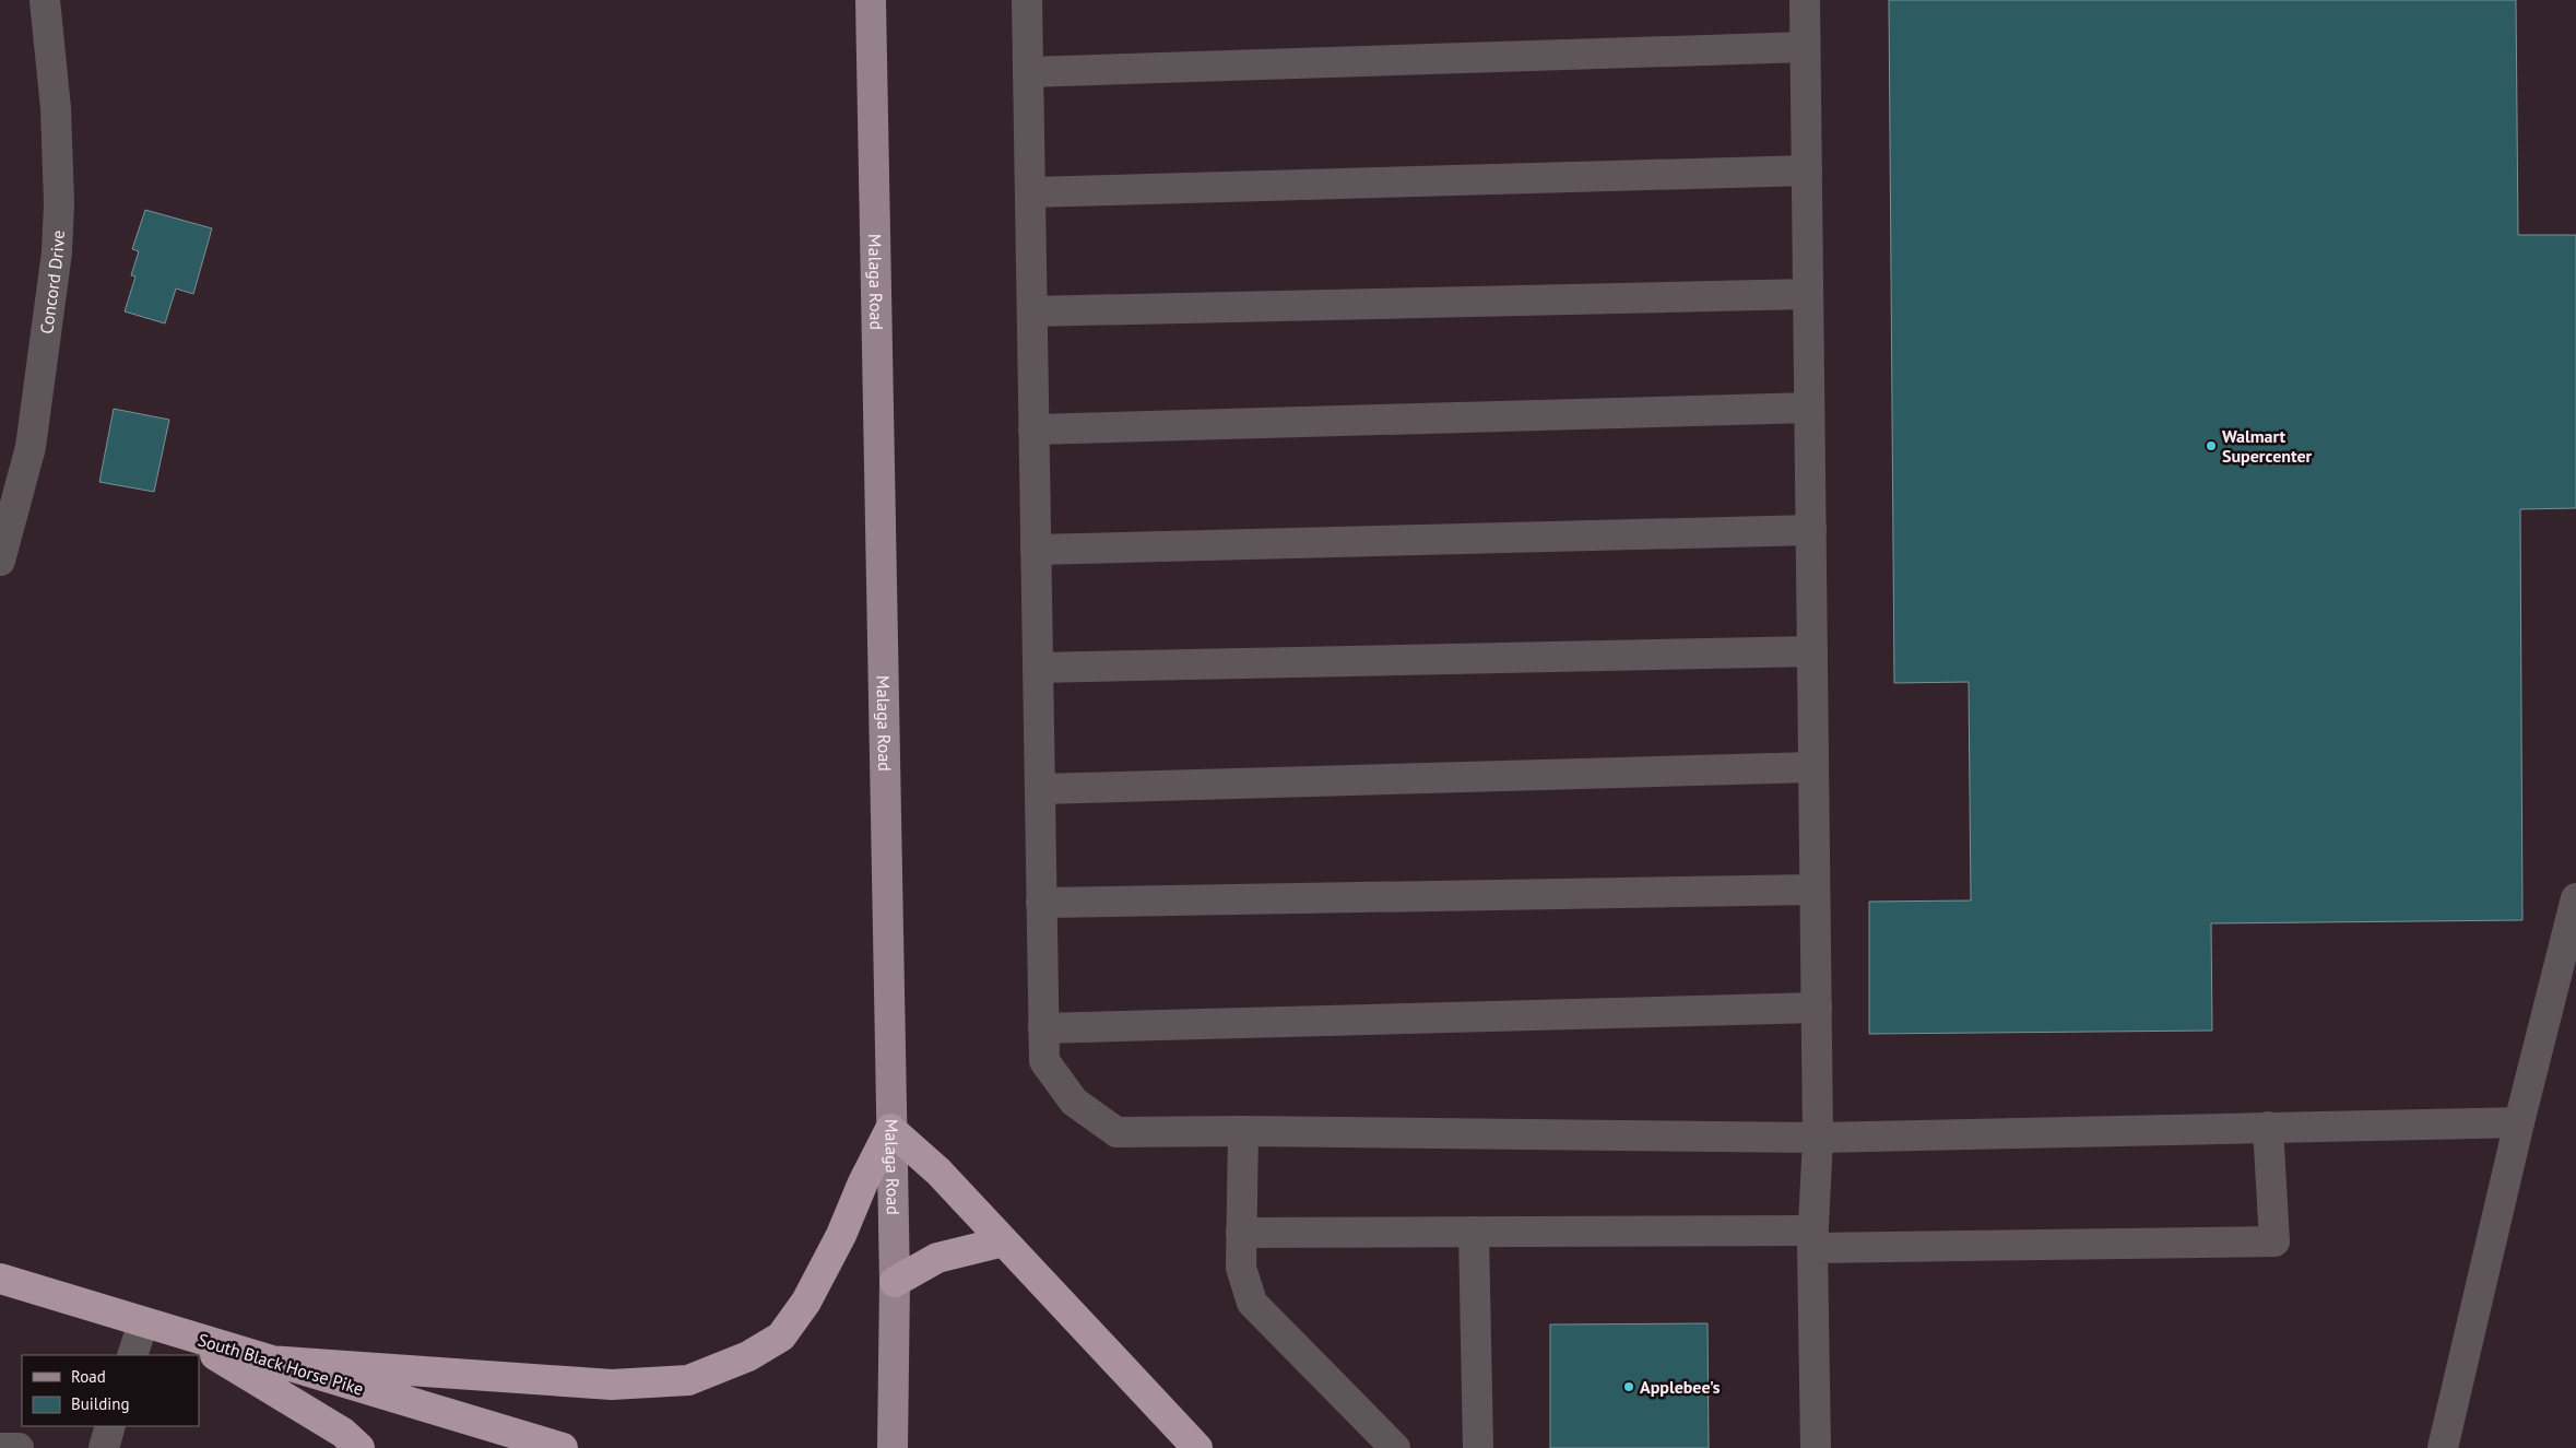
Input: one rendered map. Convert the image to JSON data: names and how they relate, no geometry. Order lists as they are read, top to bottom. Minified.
{"streets":{"highway":["South Black Horse Pike"],"main road":["Malaga Road"],"street":["Concord Drive"]},"places":["Walmart Supercenter","Applebee's"],"legend":["Road","Building"]}
